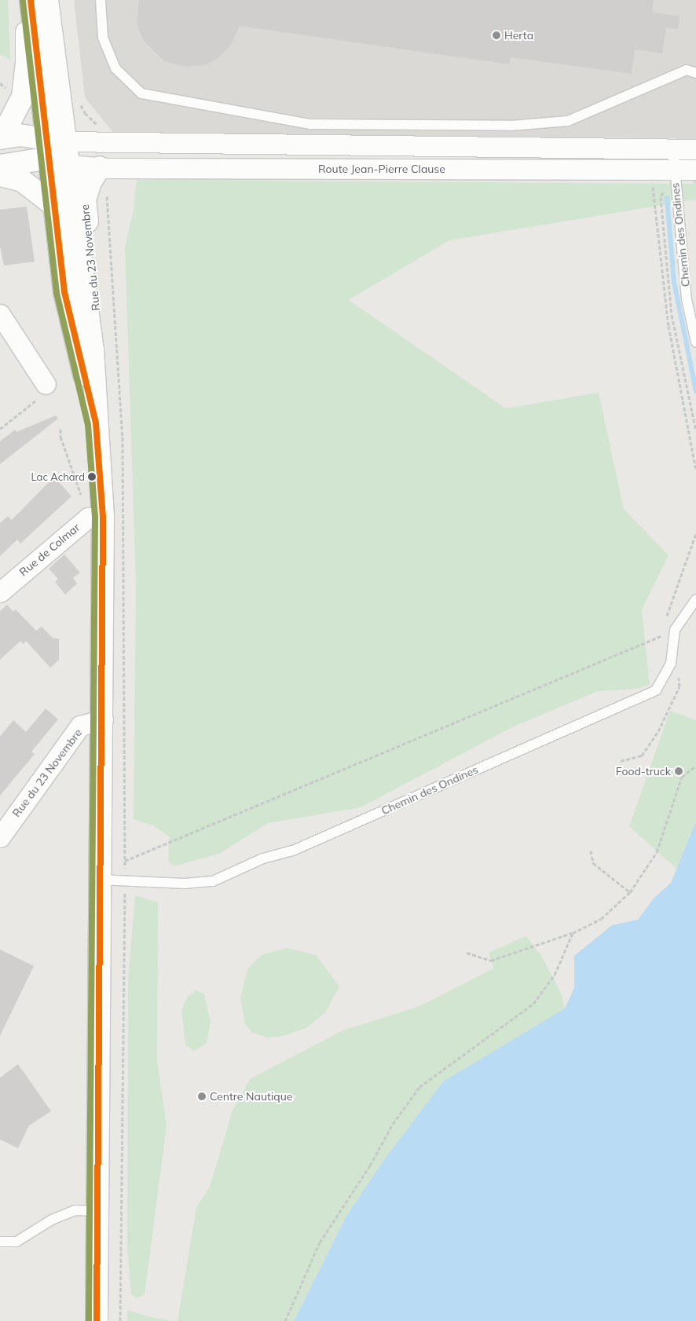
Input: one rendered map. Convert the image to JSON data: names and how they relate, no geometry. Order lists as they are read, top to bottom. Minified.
{"streets":{"main road":["Rue du 23 Novembre"],"street":["Route Jean-Pierre Clause","Rue de Colmar"],"lane":["Chemin des Ondines"]},"crossings":[["Route Jean-Pierre Clause","Chemin des Ondines"],["Route Jean-Pierre Clause","Rue du 23 Novembre"],["Chemin des Ondines","Rue du 23 Novembre"],["Rue du 23 Novembre","Rue de Colmar"]],"places":["Herta","Lac Achard","Food-truck","Centre Nautique"]}
